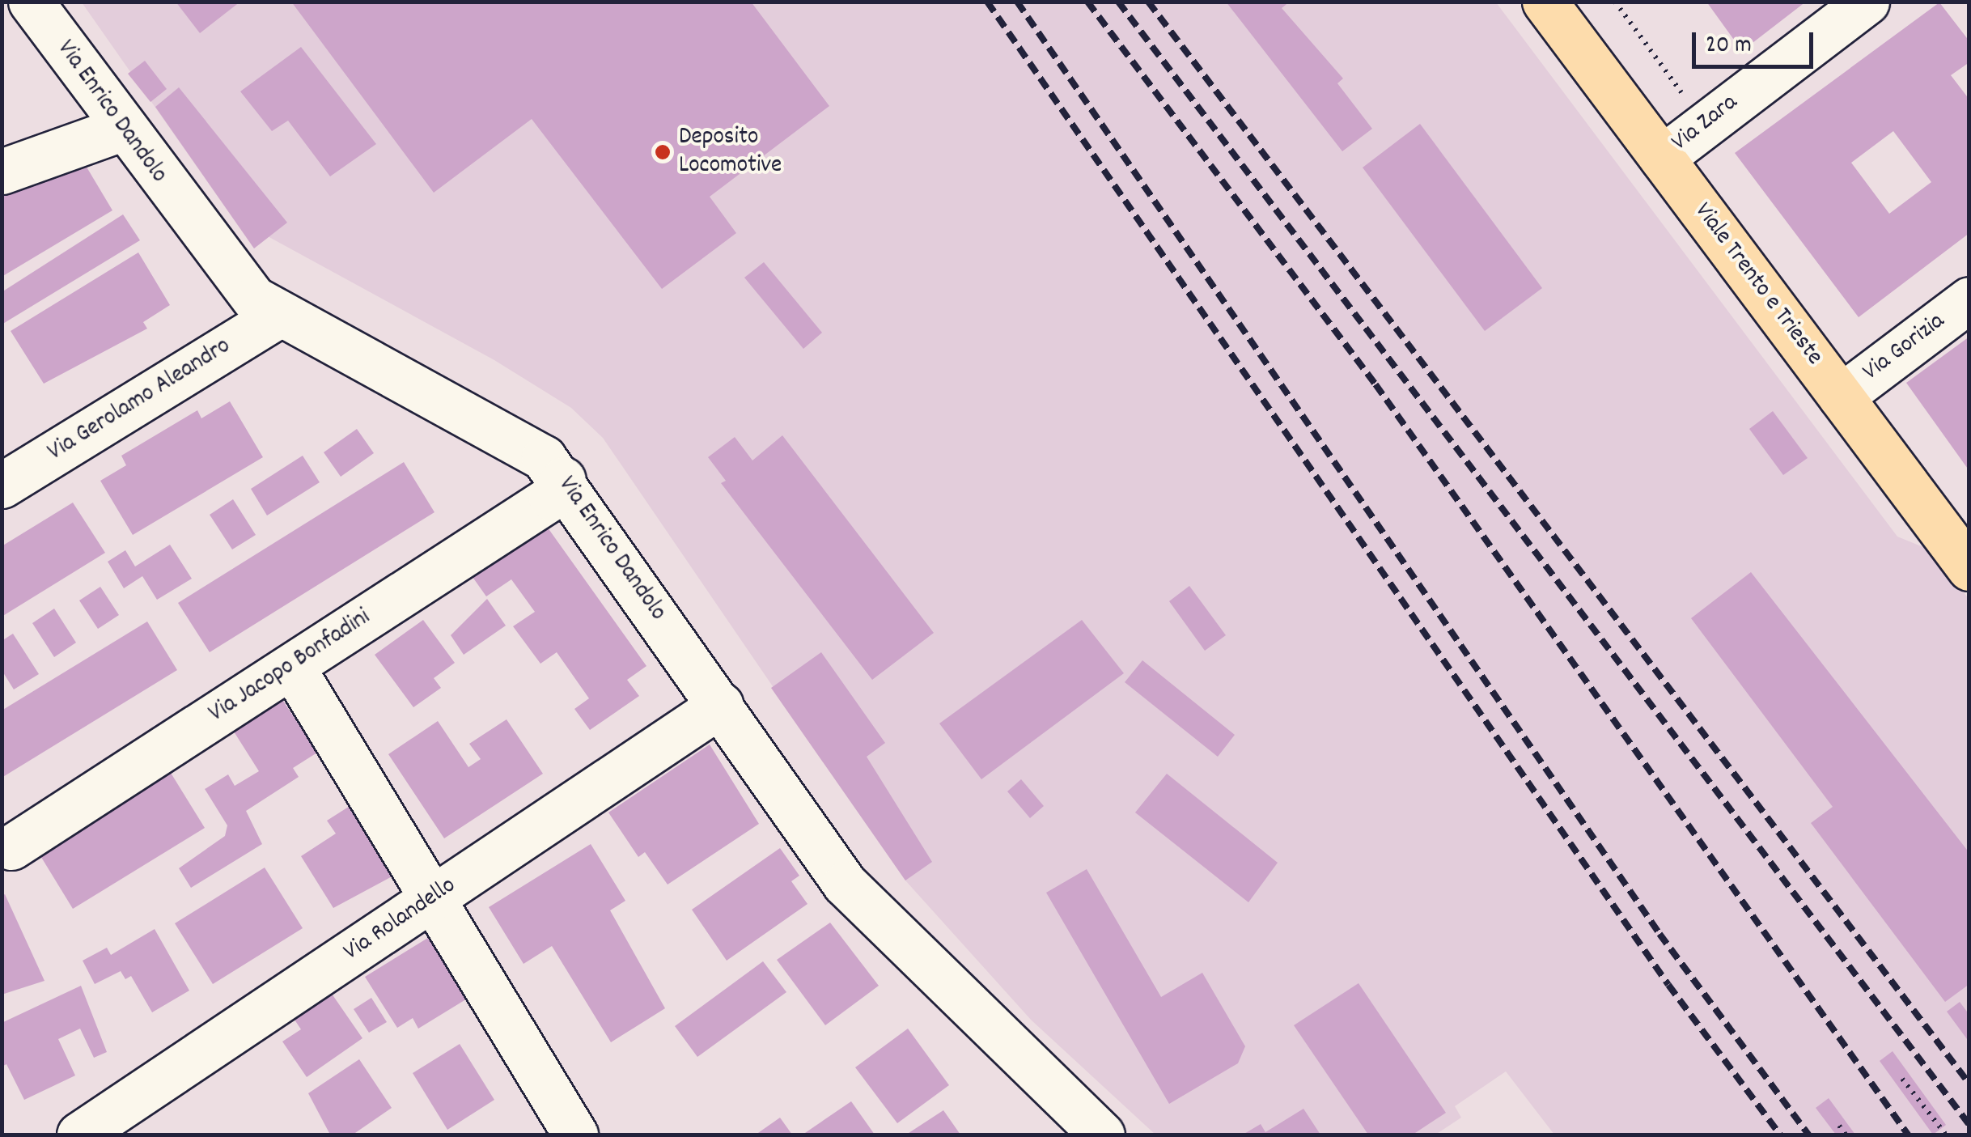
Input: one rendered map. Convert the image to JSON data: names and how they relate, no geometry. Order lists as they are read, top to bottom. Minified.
{"streets":{"main road":["Viale Trento e Trieste"],"street":["Via Enrico Dandolo","Via Zara","Via Gorizia","Via Gerolamo Aleandro","Via Jacopo Bonfadini","Via Rolandello"]},"crossings":[["Via Enrico Dandolo","Via Gerolamo Aleandro"],["Via Enrico Dandolo","Via Jacopo Bonfadini"],["Via Enrico Dandolo","Via Rolandello"],["Via Zara","Viale Trento e Trieste"],["Viale Trento e Trieste","Via Gorizia"]],"places":["Deposito Locomotive"],"scale_bar":"20 m"}
